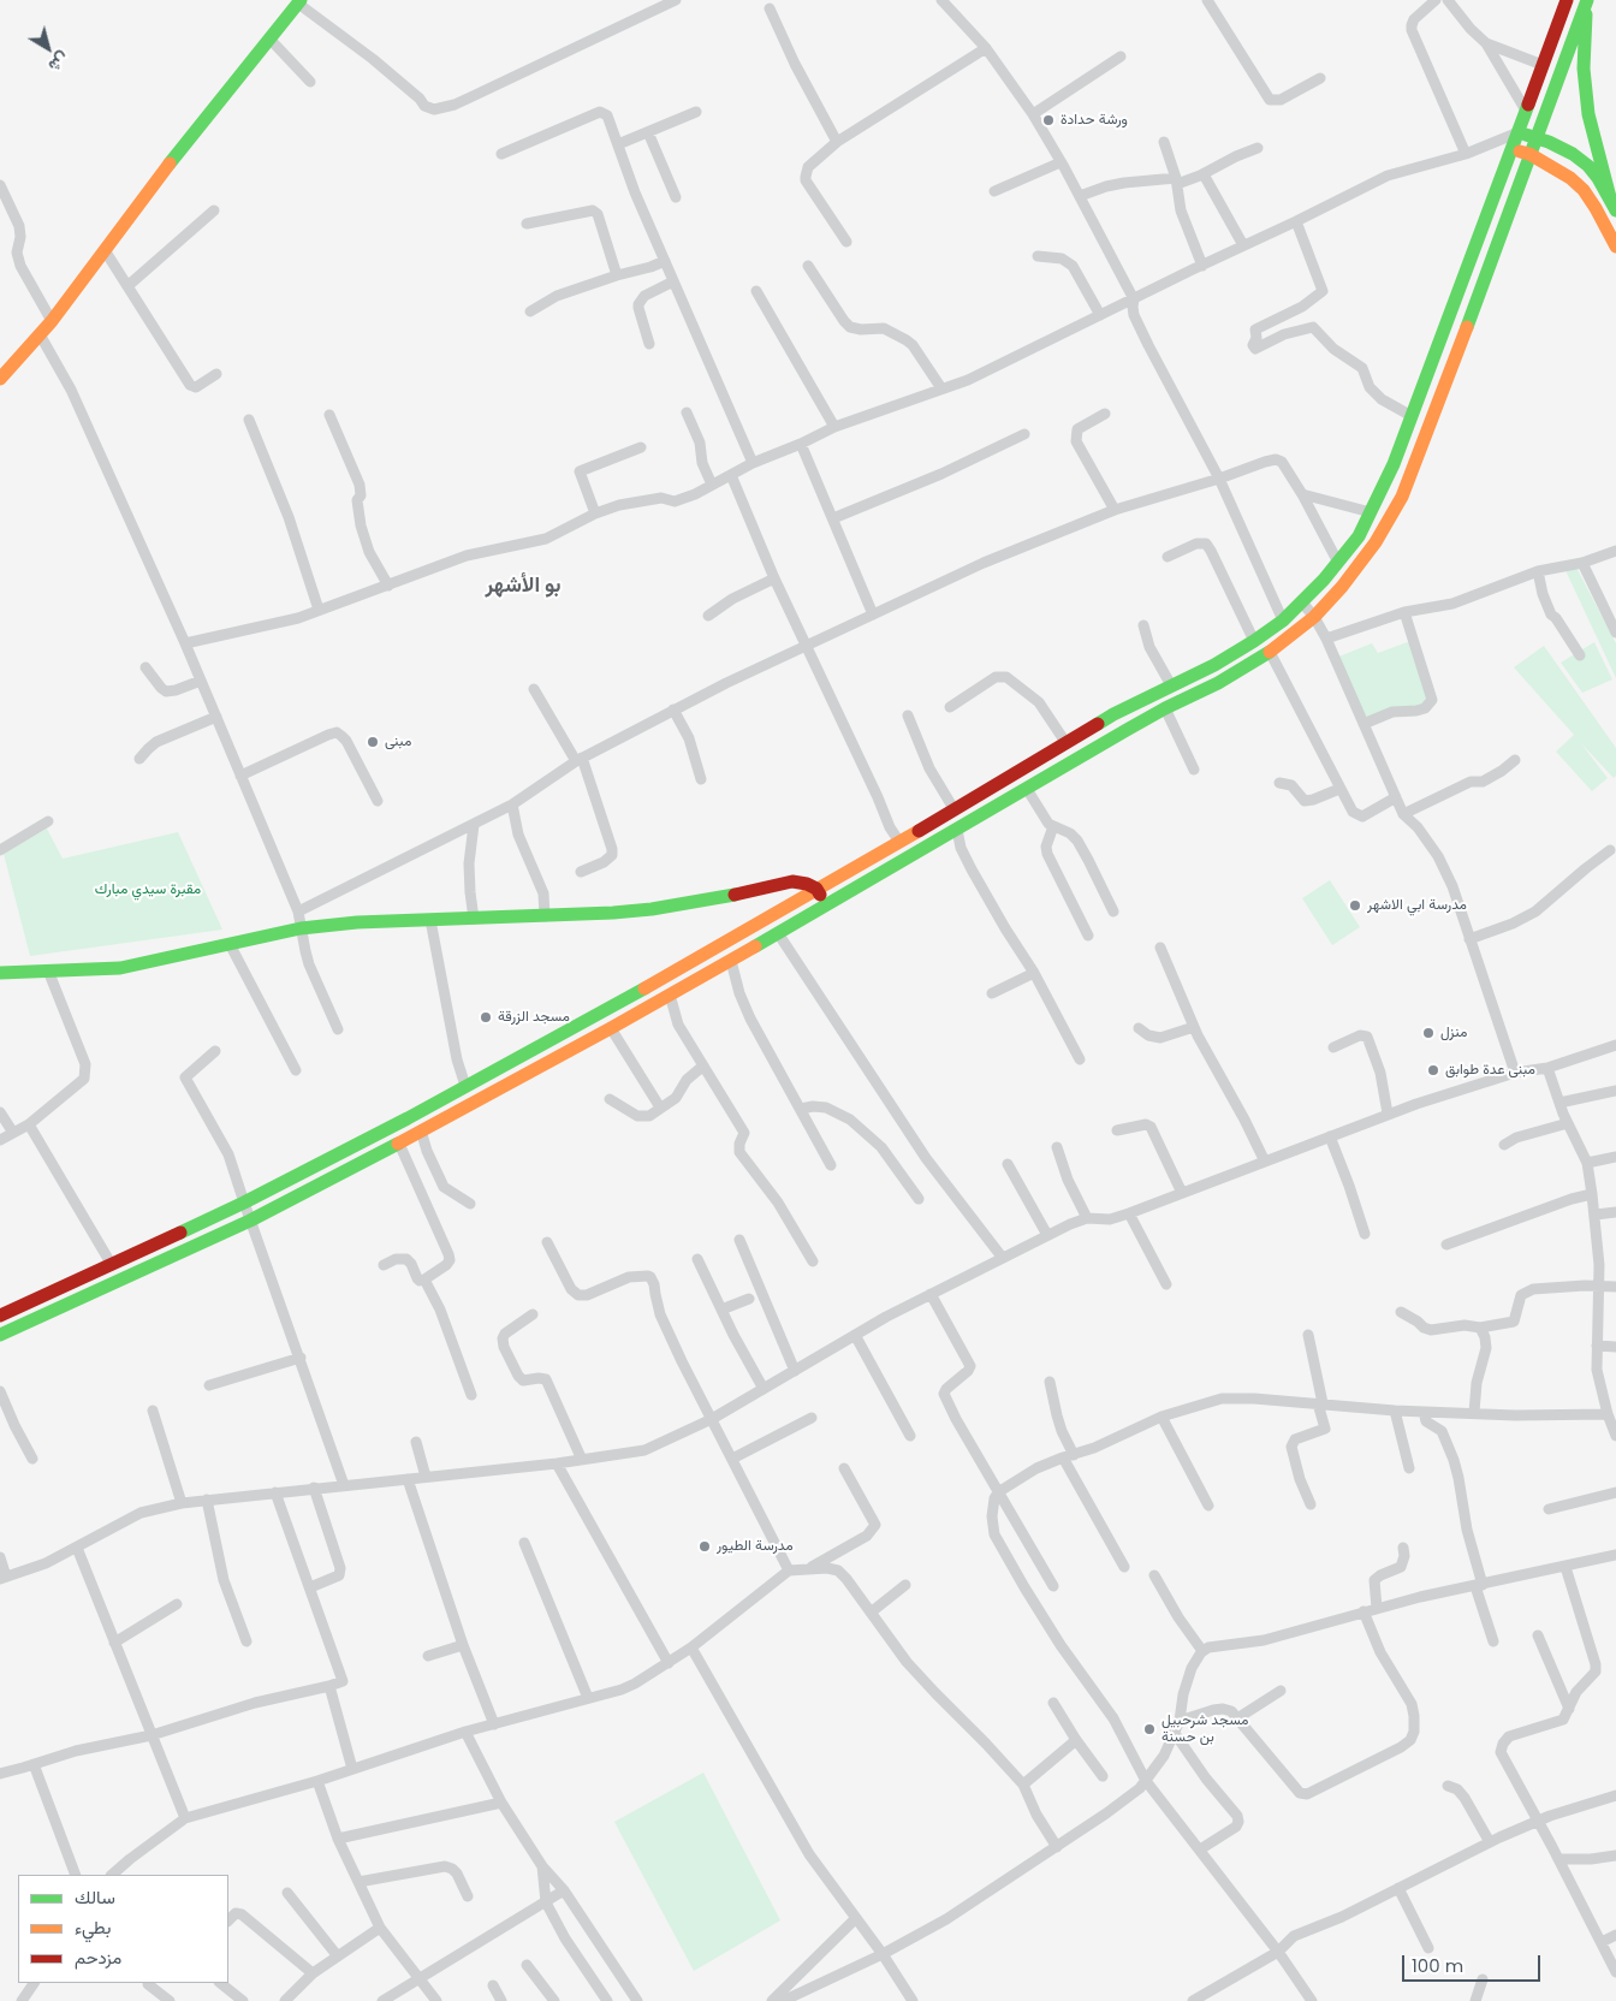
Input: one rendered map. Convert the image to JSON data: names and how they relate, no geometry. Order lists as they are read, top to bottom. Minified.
{"districts":["بو الأشهر"],"parks":["مقبرة سيدي مبارك"],"places":["ورشة حدادة","مبنى","مدرسة ابي الاشهر","مسجد الزرقة","منزل","مبنى عدة طوابق","مدرسة الطيور","مسجد شرحبيل بن حسنة"],"legend":["سالك","بطيء","مزدحم"],"scale_bar":"100 m","north":"bottom right"}
